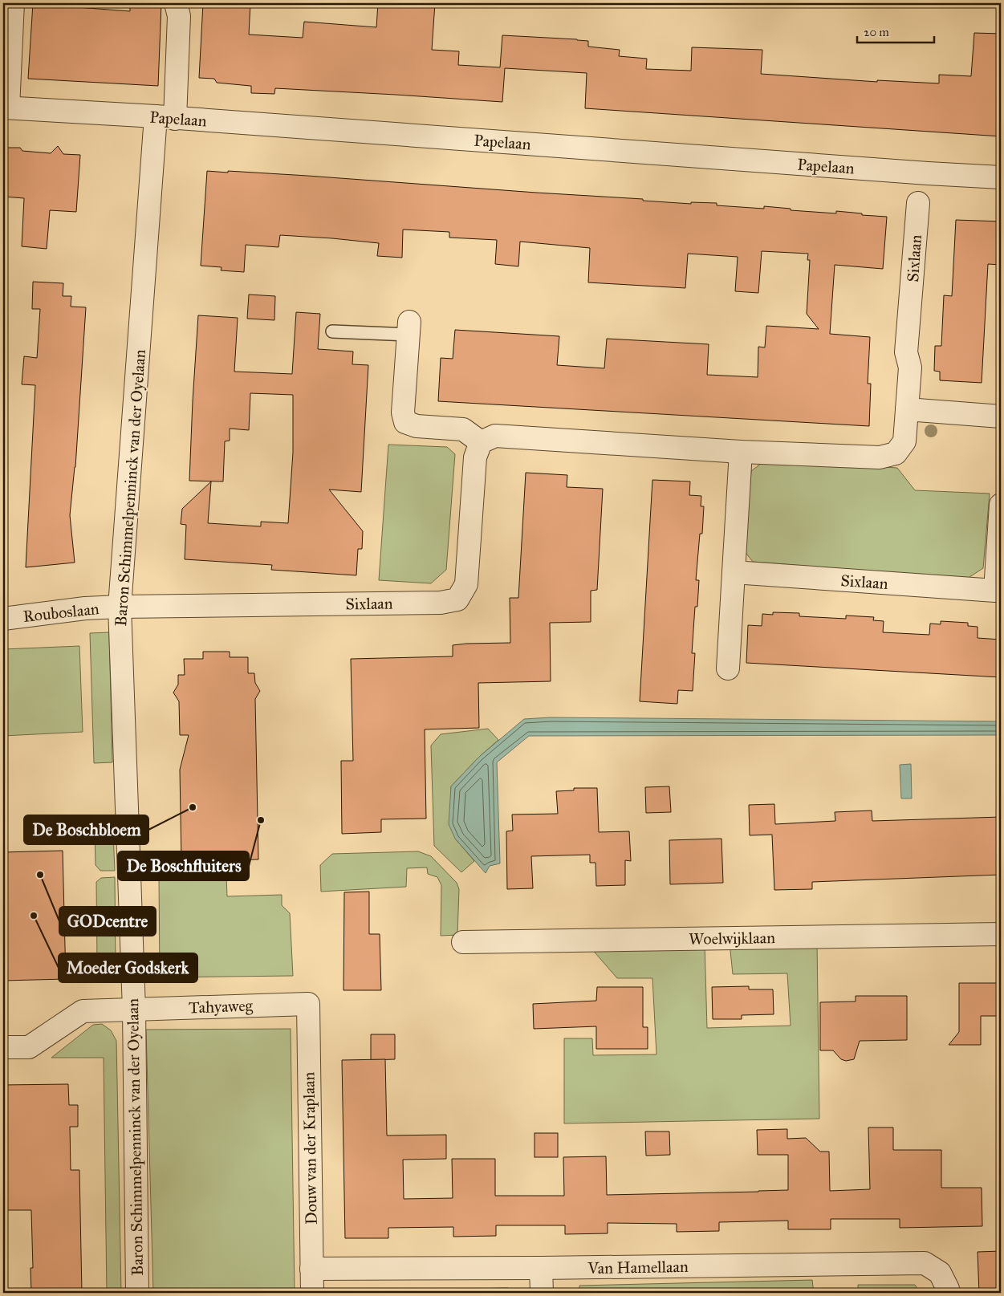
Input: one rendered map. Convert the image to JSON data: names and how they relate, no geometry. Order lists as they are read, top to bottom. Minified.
{"streets":{"street":["Papelaan","Sixlaan","Baron Schimmelpenninck van der Oyelaan","Rouboslaan","Woelwijklaan","Tahyaweg","Douw van der Kraplaan","Van Hamellaan"]},"crossings":[["Papelaan","Baron Schimmelpenninck van der Oyelaan"],["Sixlaan","Baron Schimmelpenninck van der Oyelaan"],["Sixlaan","Rouboslaan"],["Baron Schimmelpenninck van der Oyelaan","Rouboslaan"],["Baron Schimmelpenninck van der Oyelaan","Tahyaweg"],["Tahyaweg","Douw van der Kraplaan"],["Douw van der Kraplaan","Van Hamellaan"]],"places":["De Boschbloem","De Boschfluiters","GODcentre","Moeder Godskerk"],"scale_bar":"20 m"}
